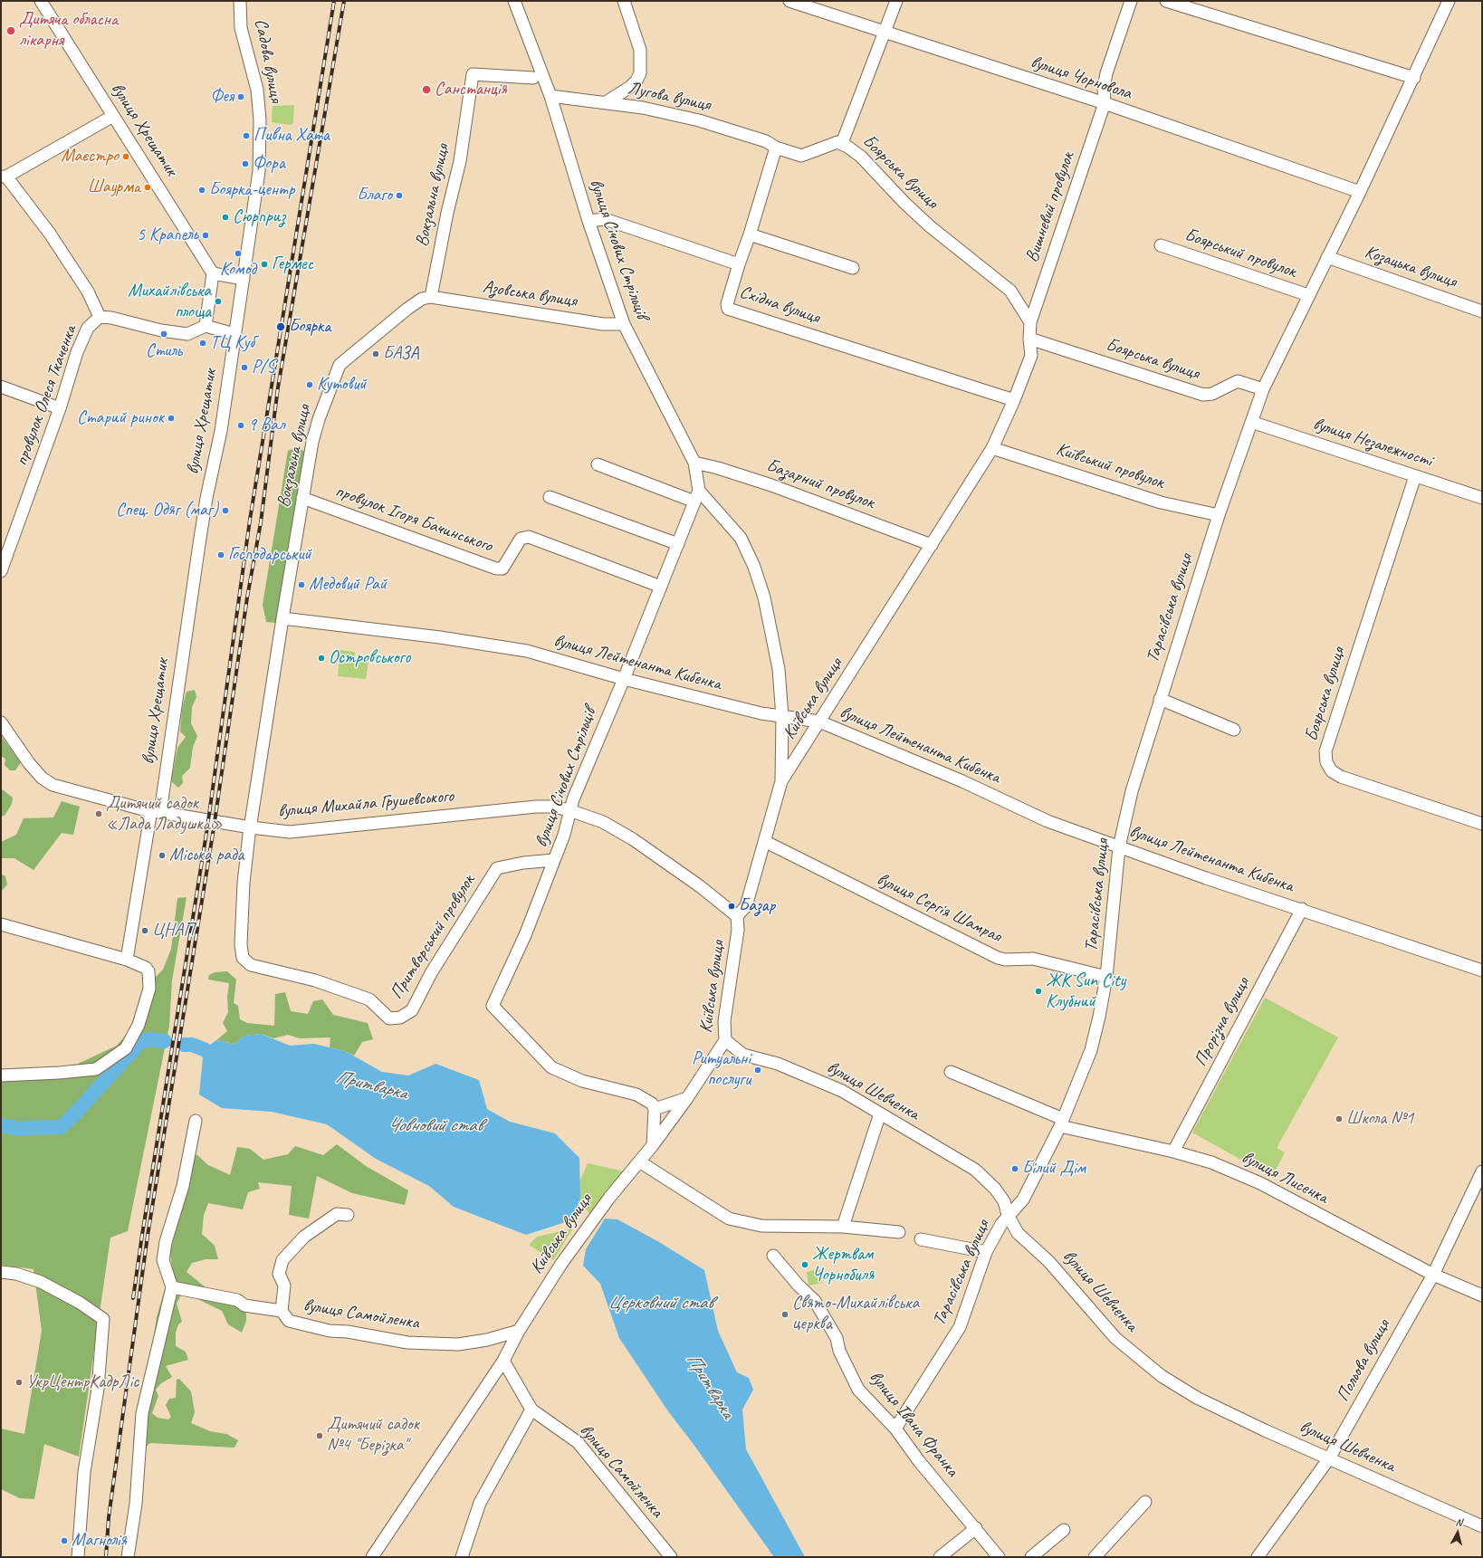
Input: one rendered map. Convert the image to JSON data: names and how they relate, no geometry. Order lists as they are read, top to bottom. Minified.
{"streets":{"street":["Садова вулиця","вулиця Чорновола","Лугова вулиця","вулиця Хрещатик","Боярська вулиця","Вокзальна вулиця","Вишневий провулок","вулиця Січових Стрільців","Боярський провулок","Козацька вулиця","Азовська вулиця","Східна вулиця","провулок Олеся Ткаченка","вулиця Незалежності","Київський провулок","Базарний провулок","провулок Ігоря Бачинського","Тарасівська вулиця","вулиця Лейтенанта Кибенка","Київська вулиця","вулиця Михайла Грушевського","вулиця Сергія Шамрая","Притворський провулок","Прорізна вулиця","вулиця Шевченка","вулиця Лисенка","вулиця Самойленка","Польова вулиця","вулиця Івана Франка"]},"crossings":[["Садова вулиця","вулиця Хрещатик"],["вулиця Чорновола","Вишневий провулок"],["вулиця Чорновола","Тарасівська вулиця"],["Лугова вулиця","Боярська вулиця"],["Лугова вулиця","вулиця Січових Стрільців"],["вулиця Хрещатик","вулиця Михайла Грушевського"],["Боярська вулиця","Вишневий провулок"],["Боярська вулиця","вулиця Незалежності"],["Боярська вулиця","Тарасівська вулиця"],["Вокзальна вулиця","Азовська вулиця"],["Вокзальна вулиця","провулок Ігоря Бачинського"],["Вокзальна вулиця","вулиця Лейтенанта Кибенка"],["Вокзальна вулиця","вулиця Михайла Грушевського"],["Вокзальна вулиця","Притворський провулок"],["Вишневий провулок","Східна вулиця"],["Вишневий провулок","Київська вулиця"],["вулиця Січових Стрільців","Азовська вулиця"],["вулиця Січових Стрільців","Східна вулиця"],["вулиця Січових Стрільців","Базарний провулок"],["вулиця Січових Стрільців","провулок Ігоря Бачинського"],["вулиця Січових Стрільців","вулиця Лейтенанта Кибенка"],["вулиця Січових Стрільців","вулиця Михайла Грушевського"],["вулиця Січових Стрільців","Притворський провулок"],["Боярський провулок","Тарасівська вулиця"],["Козацька вулиця","Тарасівська вулиця"],["Східна вулиця","Київська вулиця"],["вулиця Незалежності","Тарасівська вулиця"],["Київський провулок","Тарасівська вулиця"],["Київський провулок","Київська вулиця"],["Базарний провулок","Київська вулиця"],["Тарасівська вулиця","вулиця Лейтенанта Кибенка"],["Тарасівська вулиця","вулиця Сергія Шамрая"],["Тарасівська вулиця","вулиця Шевченка"],["Тарасівська вулиця","вулиця Лисенка"],["Тарасівська вулиця","вулиця Івана Франка"],["вулиця Лейтенанта Кибенка","Київська вулиця"],["вулиця Лейтенанта Кибенка","Прорізна вулиця"],["Київська вулиця","вулиця Михайла Грушевського"],["Київська вулиця","вулиця Сергія Шамрая"],["Київська вулиця","вулиця Шевченка"],["Київська вулиця","вулиця Самойленка"],["Прорізна вулиця","вулиця Лисенка"],["вулиця Шевченка","Польова вулиця"],["вулиця Лисенка","Польова вулиця"]],"water":["Притварка","Човновий став","Церковний став"],"places":["Дитяча обласна лікарня","Санстанція","Фея","Пивна Хата","Маєстро","Фора","Шаурма","Боярка-центр","Благо","Сюрприз","5 Крапель","Комод","Гермес","Михайлівська площа","Боярка","Стиль","ТЦ Куб","БАЗА","P/S","Кутовий","Старий ринок","9 Вал","Спец. Одяг (маг)","Господарський","Медовий Рай","Островського","Дитячий садок «Лада Ладушка»","Міська рада","Базар","ЦНАП","ЖК Sun City Клубний","Ритуальні послуги","Школа №1","Білий Дім","Жертвам Чорнобиля","Свято-Михайлівська церква","УкрЦентрКадрЛіс","Дитячий садок №4 \"Берізка\"","Магнолія"],"north":"top"}
